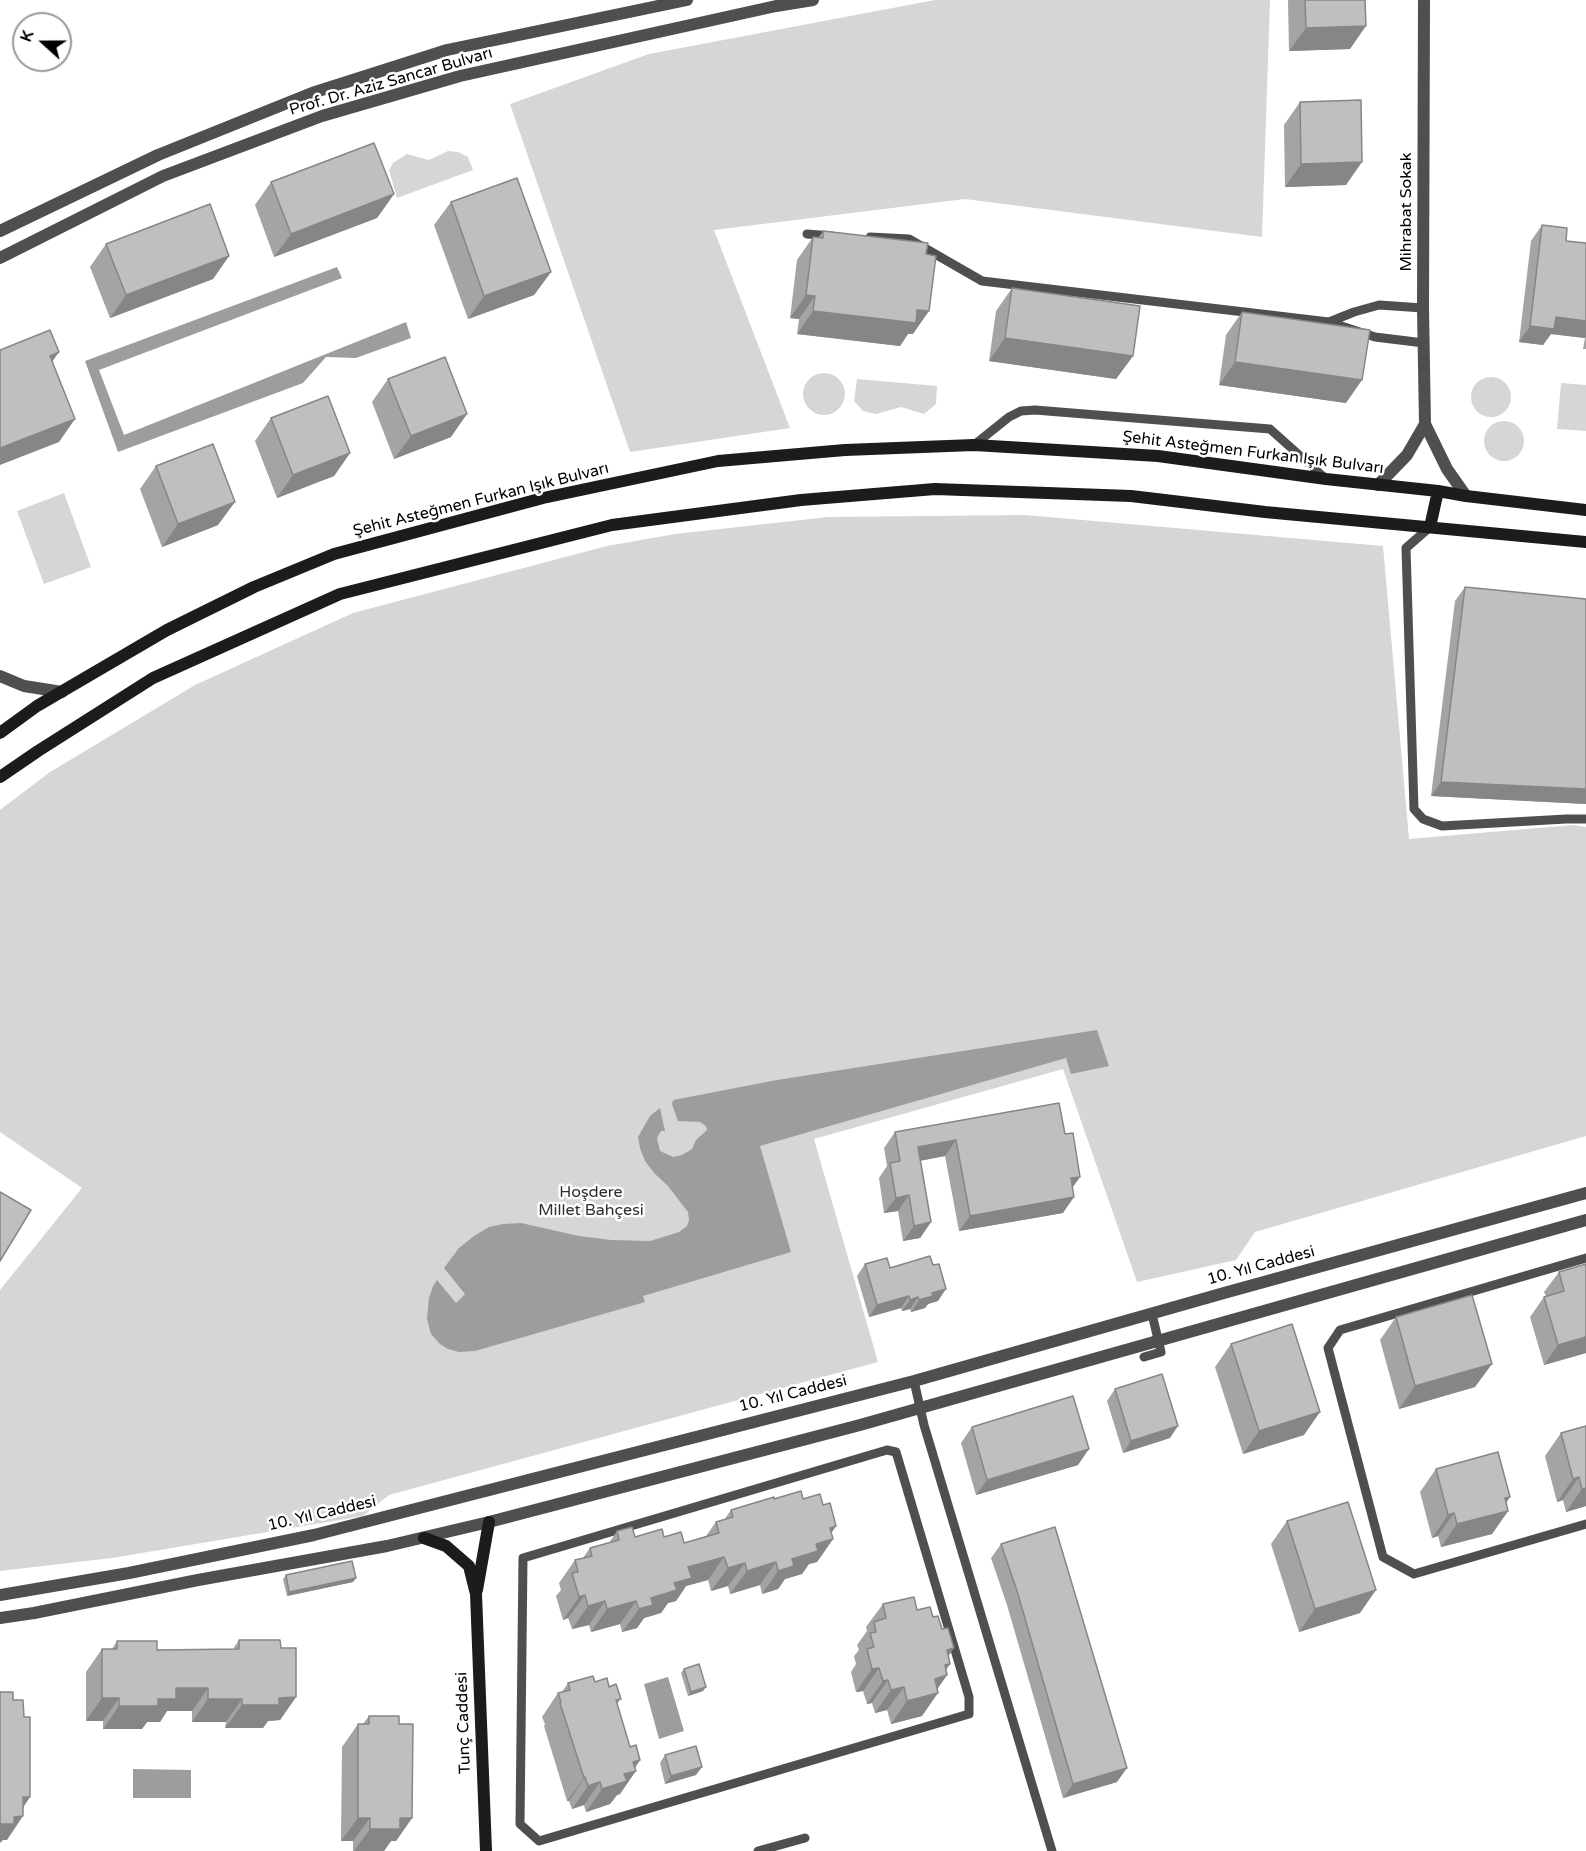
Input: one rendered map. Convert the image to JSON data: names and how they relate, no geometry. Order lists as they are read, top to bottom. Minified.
{"streets":{"main road":["Şehit Asteğmen Furkan Işık Bulvarı","Tunç Caddesi"],"street":["Prof. Dr. Aziz Sancar Bulvarı","Mihrabat Sokak","10. Yıl Caddesi"]},"parks":["Hoşdere Millet Bahçesi"],"north":"left"}
